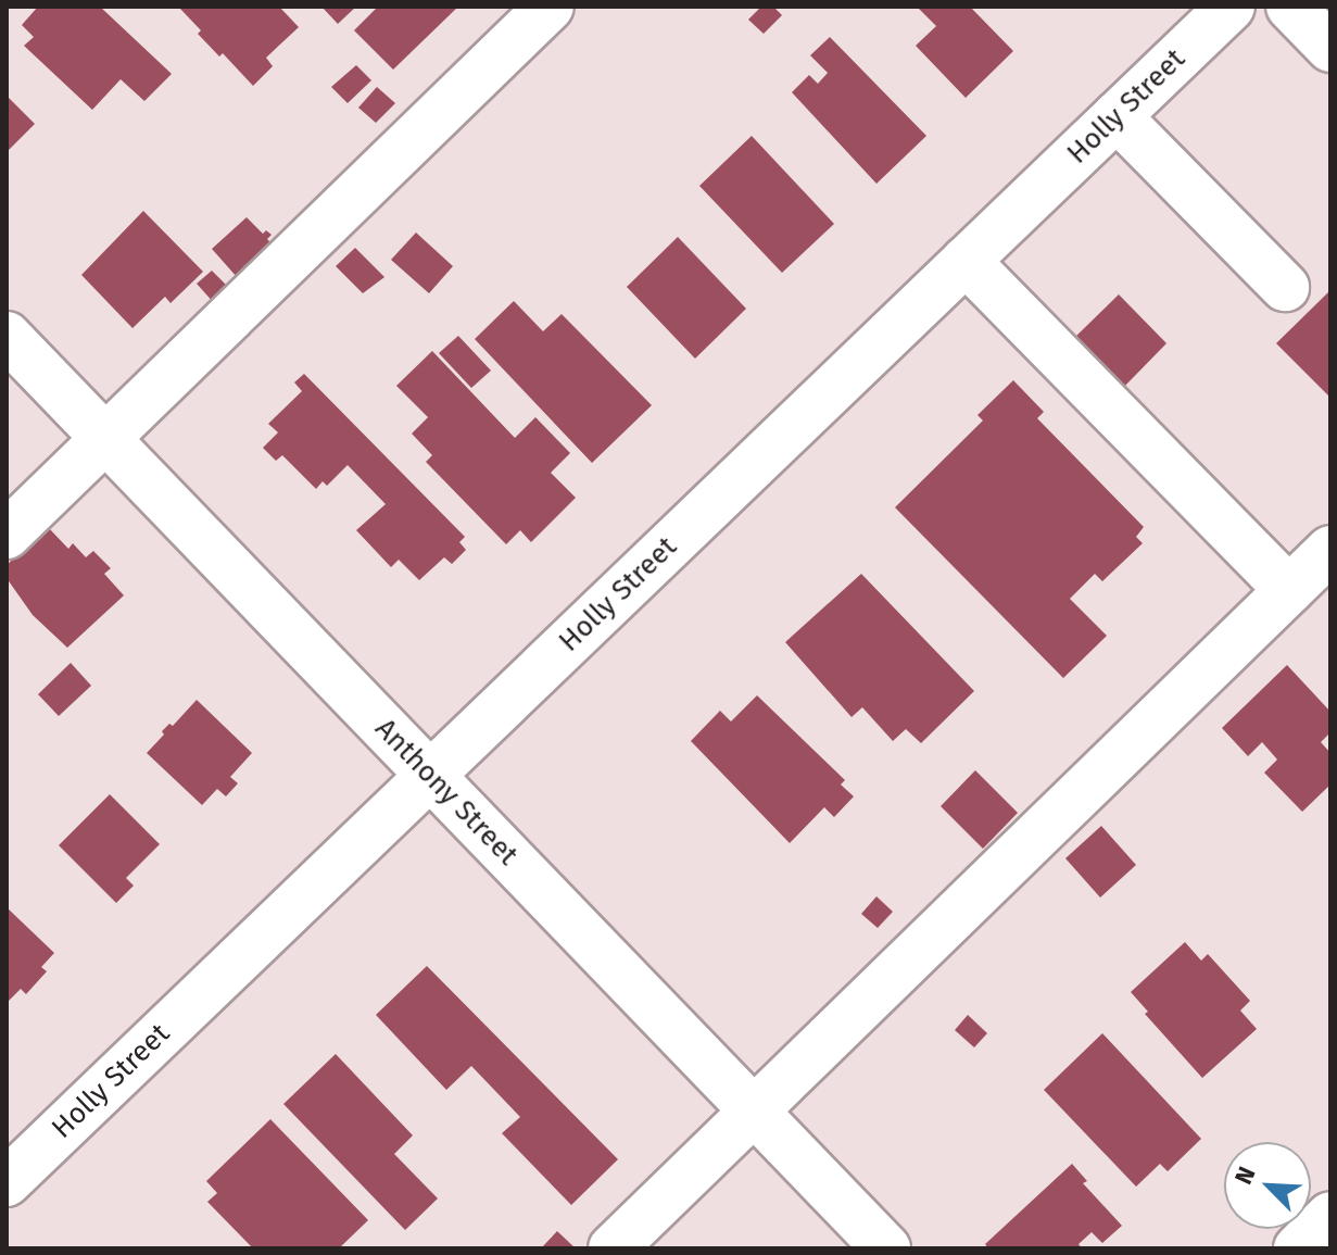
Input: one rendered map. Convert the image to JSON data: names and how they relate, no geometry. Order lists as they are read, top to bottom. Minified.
{"streets":{"street":["Holly Street","Anthony Street"]},"crossings":[["Holly Street","Anthony Street"]],"north":"top left"}
